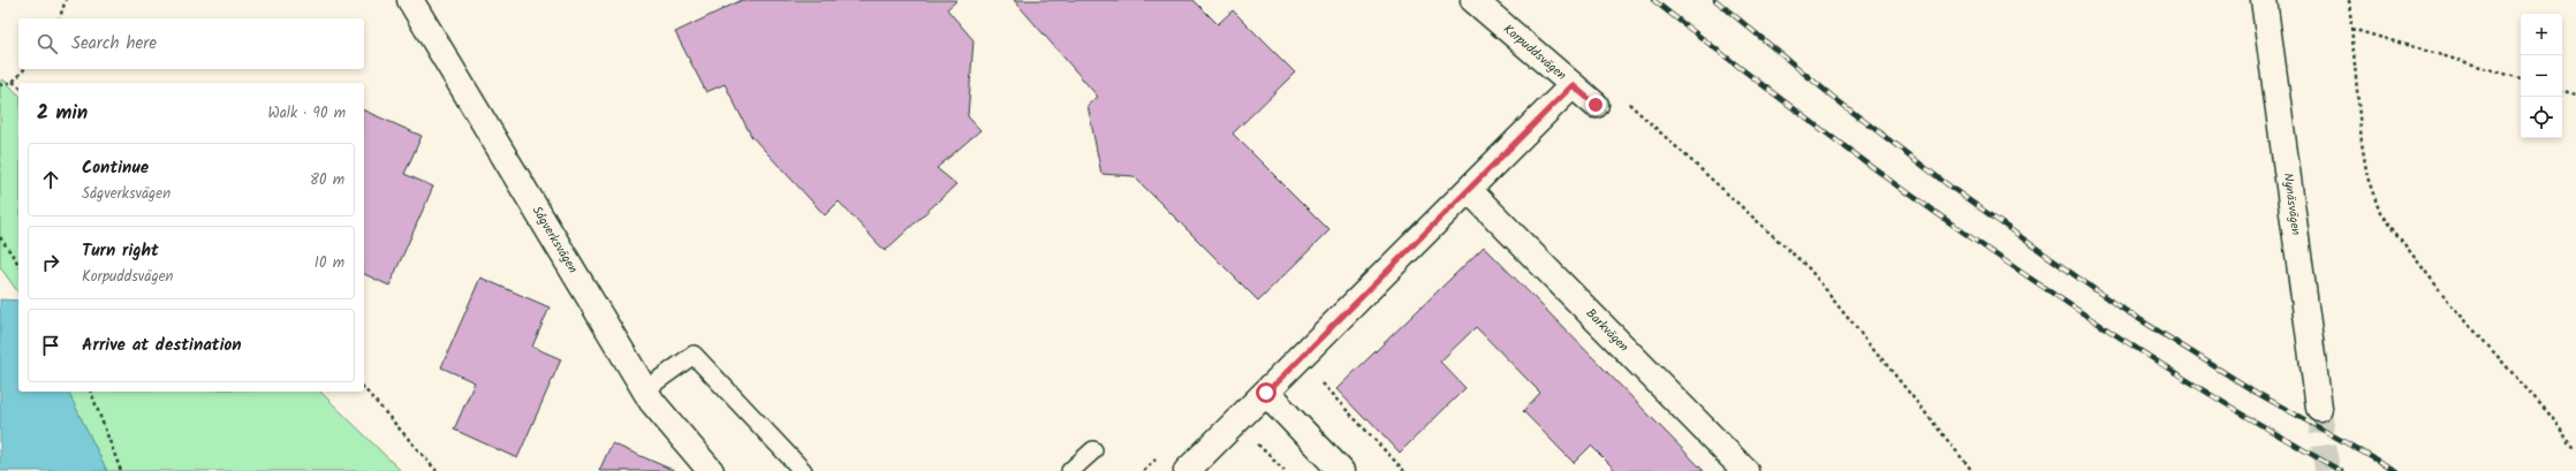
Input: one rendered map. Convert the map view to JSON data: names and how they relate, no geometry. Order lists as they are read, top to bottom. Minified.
{"streets":{"street":["Korpuddsvägen","Nynäsvägen","Sågverksvägen","Barkvägen"]},"page":{"map_buttons":["+","−"],"search":"Search here","heading":["2 min","Walk · 90 m"],"list":[["Continue","Sågverksvägen","80 m"],["Turn right","Korpuddsvägen","10 m"],"Arrive at destination"]}}
